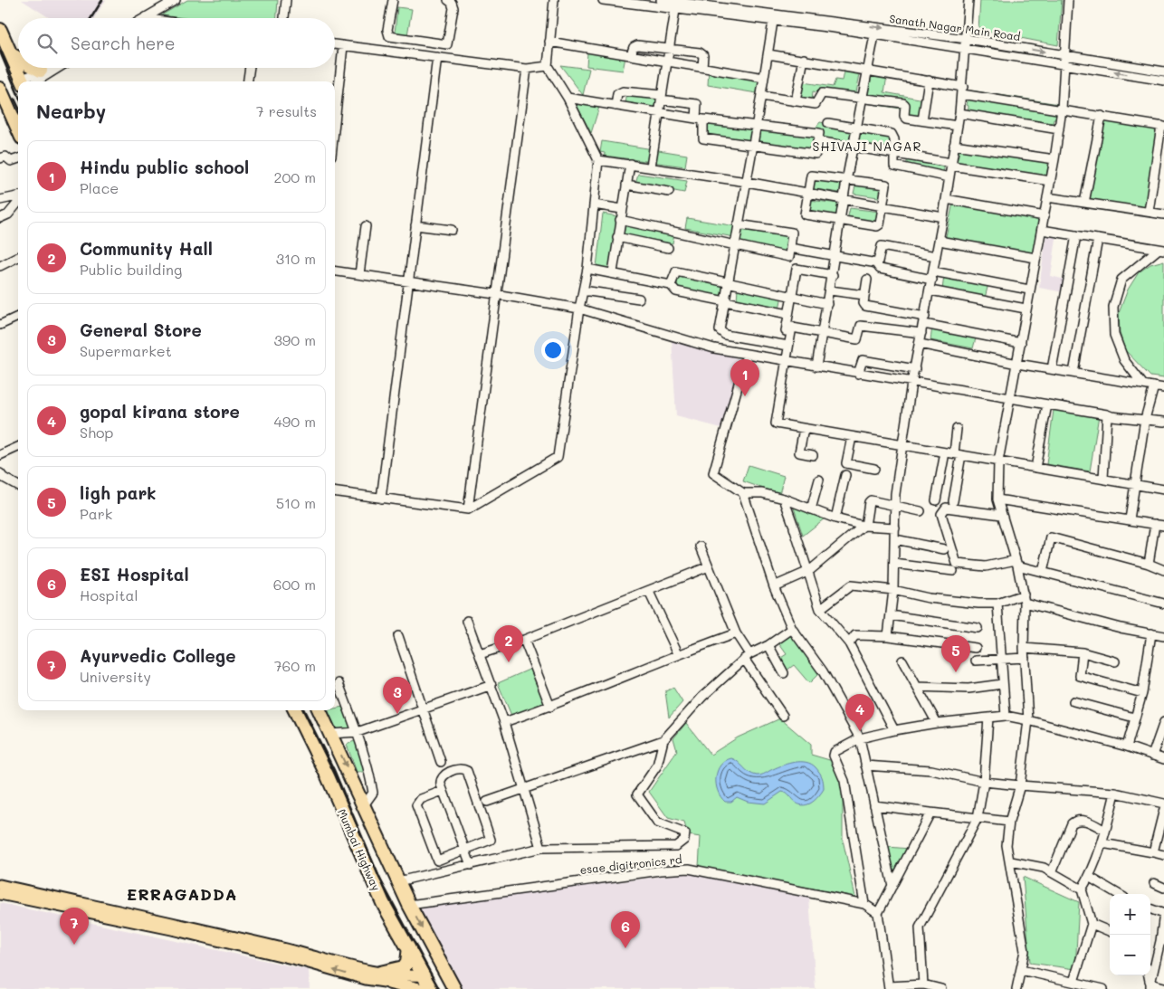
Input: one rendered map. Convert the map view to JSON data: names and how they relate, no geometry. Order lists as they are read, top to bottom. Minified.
{"streets":{"highway":["Mumbai Highway"],"street":["Sanath Nagar Main Road","esae digitronics rd"]},"crossings":[["Mumbai Highway","esae digitronics rd"]],"districts":["SHIVAJI NAGAR","ERRAGADDA"],"page":{"search":"Search here","heading":["Nearby","7 results"],"list":[{"mark":"1","name":"Hindu public school","note":"Place","value":"200 m"},{"mark":"2","name":"Community Hall","note":"Public building","value":"310 m"},{"mark":"3","name":"General Store","note":"Supermarket","value":"390 m"},{"mark":"4","name":"gopal kirana store","note":"Shop","value":"490 m"},{"mark":"5","name":"ligh park","note":"Park","value":"510 m"},{"mark":"6","name":"ESI Hospital","note":"Hospital","value":"600 m"},{"mark":"7","name":"Ayurvedic College","note":"University","value":"760 m"}],"pins":["1","2","5","3","4","7","6"],"map_buttons":["+","−"]}}
